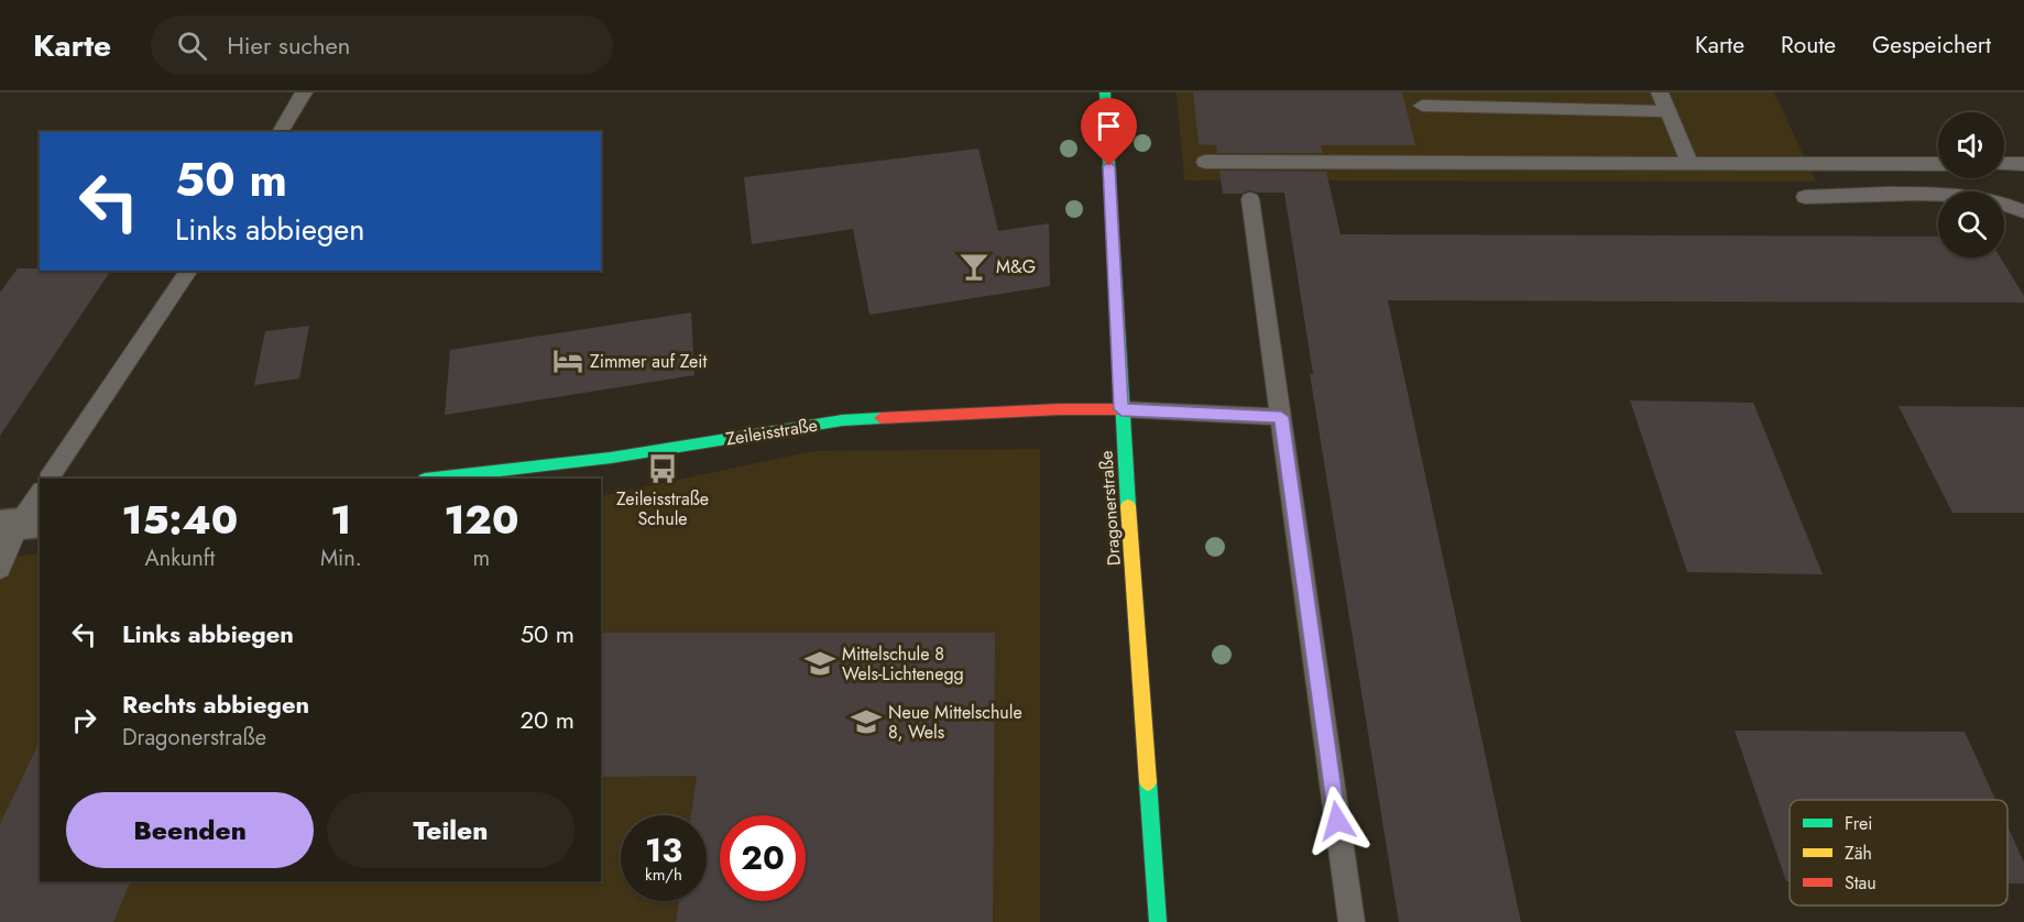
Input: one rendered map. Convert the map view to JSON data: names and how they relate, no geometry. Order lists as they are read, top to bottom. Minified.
{"streets":{"main road":["Zeileisstraße","Dragonerstraße"]},"crossings":[["Zeileisstraße","Dragonerstraße"]],"places":{"bar":["M&G"],"hotel":["Zimmer auf Zeit"],"bus stop":["Zeileisstraße Schule"],"school or university":["Mittelschule 8 Wels-Lichtenegg","Neue Mittelschule 8, Wels"]},"legend":["Frei","Zäh","Stau"],"page":{"header":"Karte","search":"Hier suchen","nav":["Karte","Route","Gespeichert"],"turn":["50 m","Links abbiegen"],"eta":["15:40","Ankunft","1","Min.","120","m"],"list":[{"name":"Links abbiegen","value":"50 m"},{"name":"Rechts abbiegen","note":"Dragonerstraße","value":"20 m"}],"buttons":["Beenden","Teilen"],"speed":"13 km/h","limit":"20"}}
